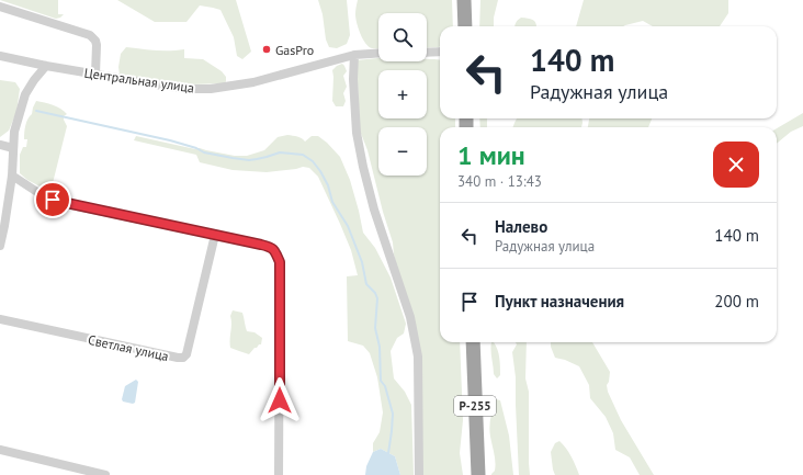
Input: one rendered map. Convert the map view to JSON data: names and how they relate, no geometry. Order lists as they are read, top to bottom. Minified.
{"streets":{"highway":["Р-255"],"street":["Центральная улица","Светлая улица"]},"places":["GasPro"],"page":{"map_buttons":["+","−"],"turn":["140 m","Радужная улица"],"heading":["1 мин","340 m · 13:43"],"list":[{"name":"Налево","note":"Радужная улица","value":"140 m"},{"name":"Пункт назначения","value":"200 m"}]}}
